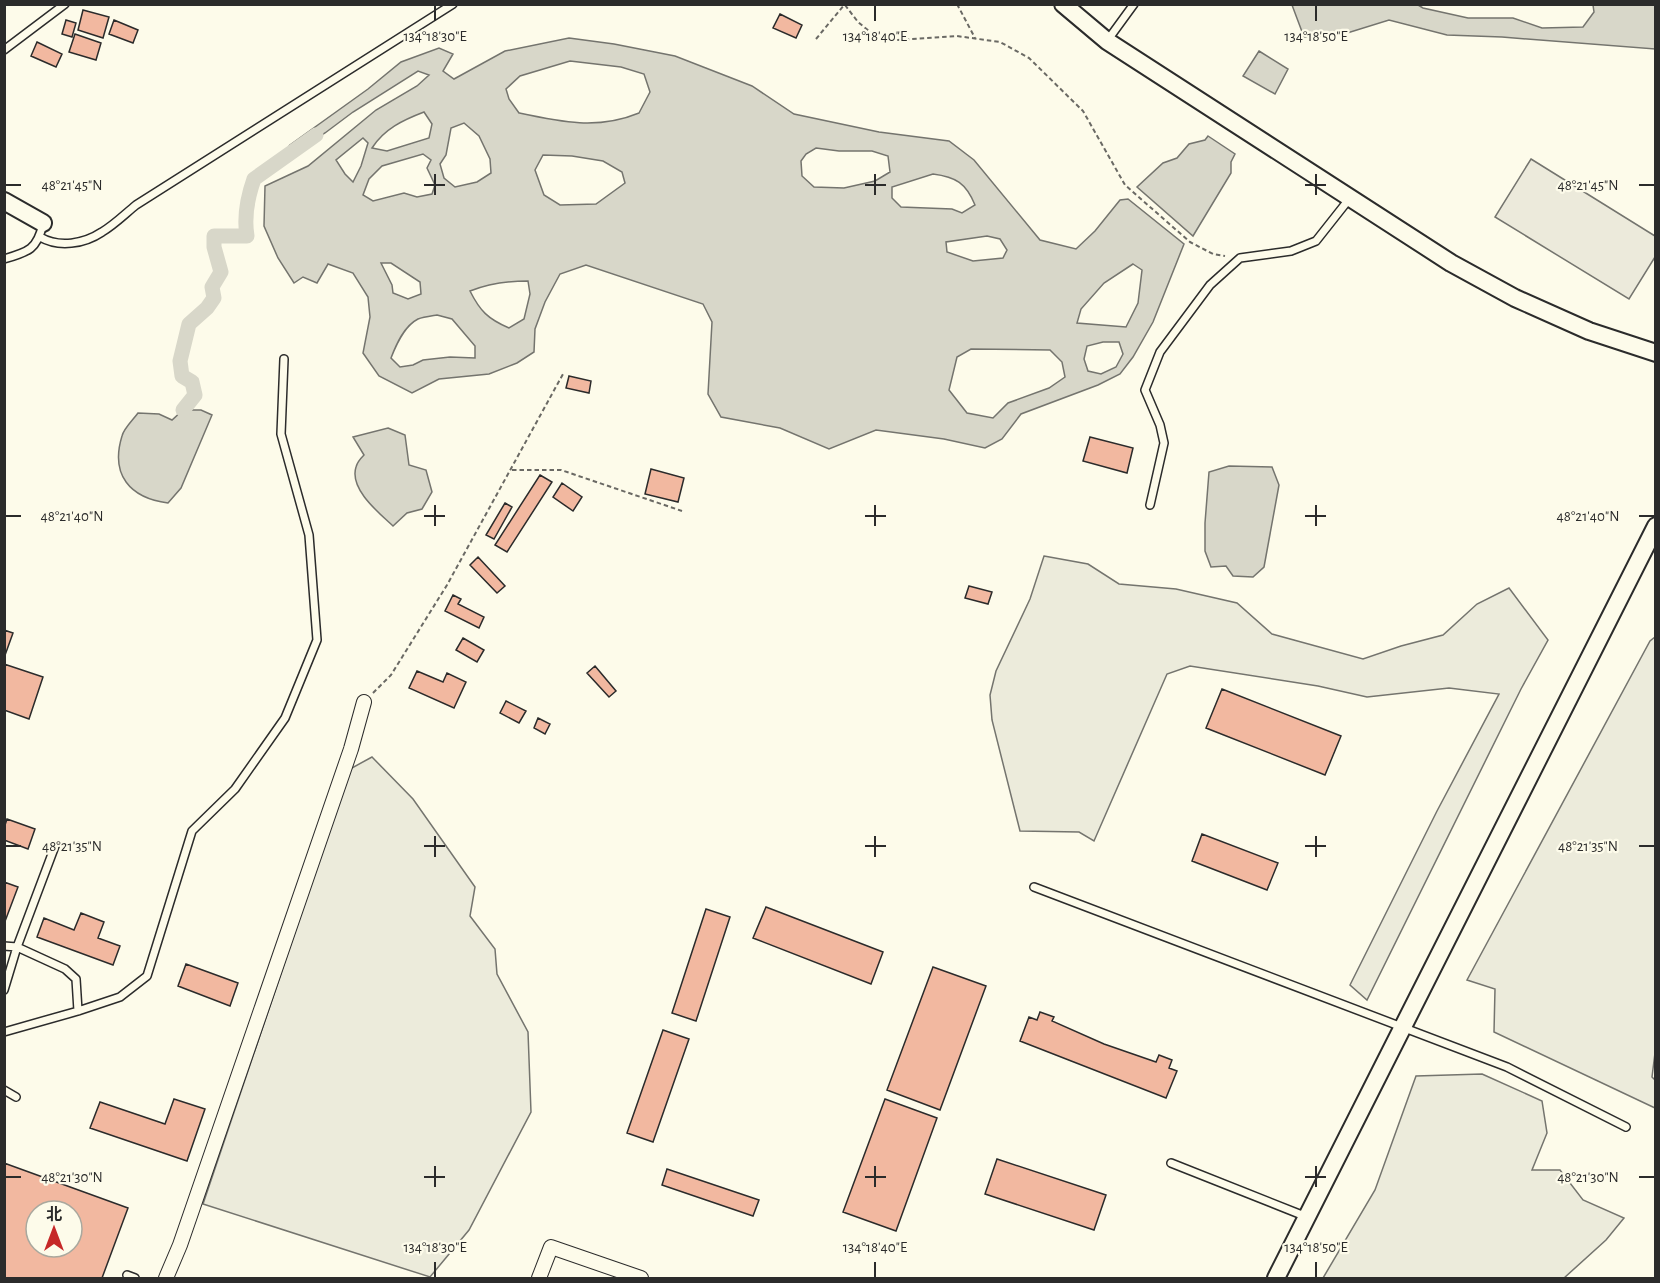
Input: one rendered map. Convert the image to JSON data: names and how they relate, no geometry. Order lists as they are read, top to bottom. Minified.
{"north":"top","coordinates":["134°18'30\"E","134°18'40\"E","134°18'50\"E","48°21'45\"N","48°21'40\"N","48°21'35\"N","48°21'30\"N"]}
